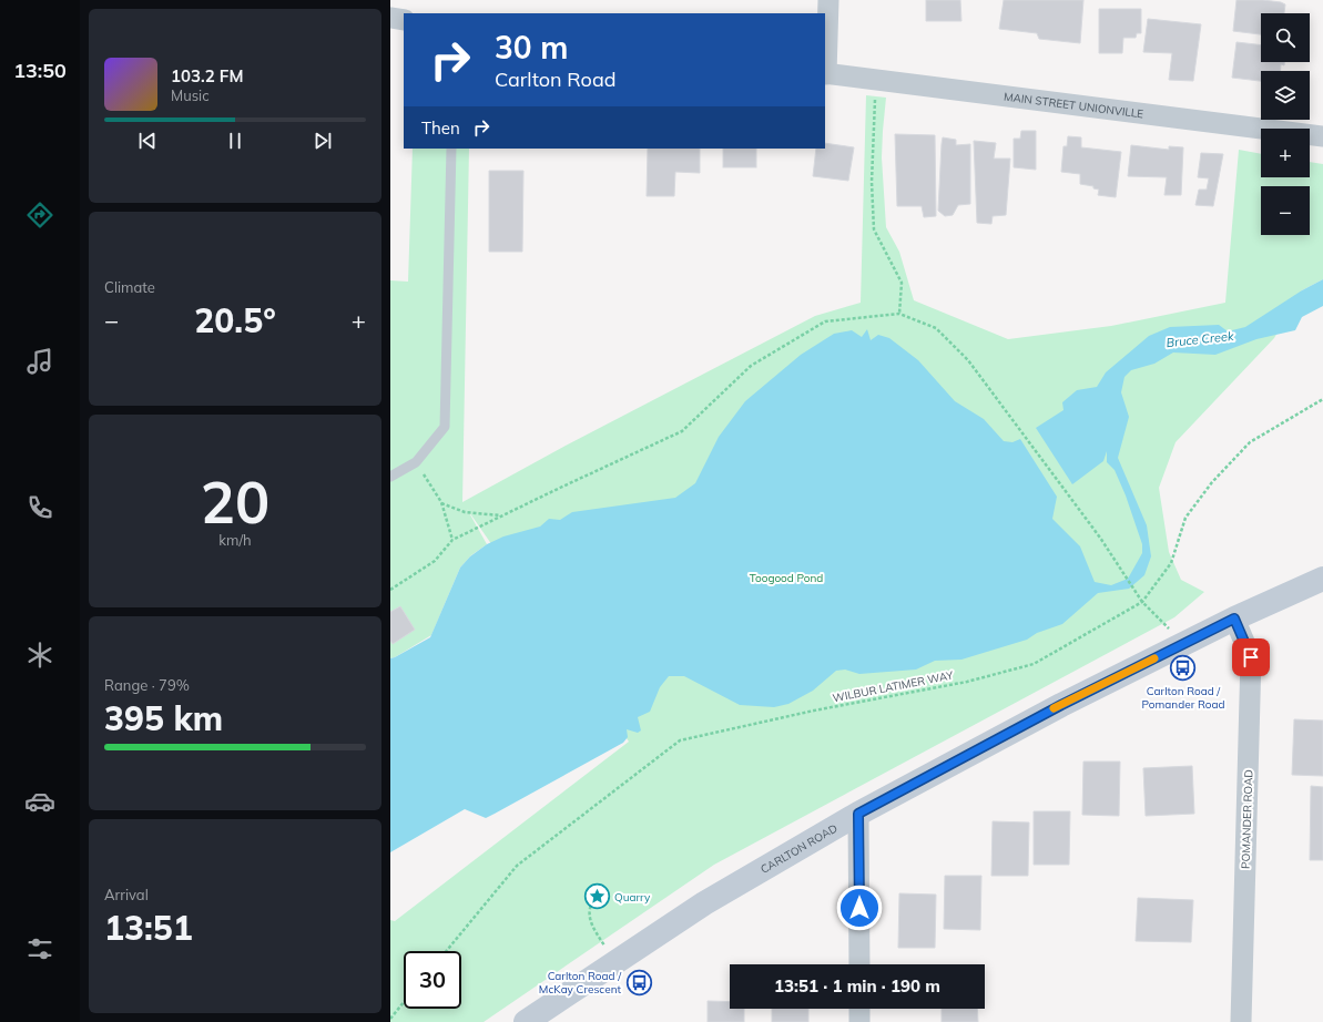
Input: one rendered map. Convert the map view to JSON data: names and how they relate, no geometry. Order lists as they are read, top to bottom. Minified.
{"streets":{"main road":["CARLTON ROAD"],"street":["MAIN STREET UNIONVILLE","POMANDER ROAD"],"path":["WILBUR LATIMER WAY"]},"crossings":[["POMANDER ROAD","CARLTON ROAD"]],"water":["Bruce Creek"],"parks":["Toogood Pond"],"places":{"bus stop":["Carlton Road / Pomander Road","Carlton Road / McKay Crescent"],"place":["Quarry"]},"page":{"tabs":"13:50","map_buttons":["+","−"],"turn":["30 m","Carlton Road"],"song":["103.2 FM","Music"],"then":"Then","tile":["Climate",["20","km/h"],["Range · 79%","395 km"],["Arrival","13:51"]],"heat":["−","20.5°","+"],"limit":"30","trip":"13:51 · 1 min · 190 m"}}
